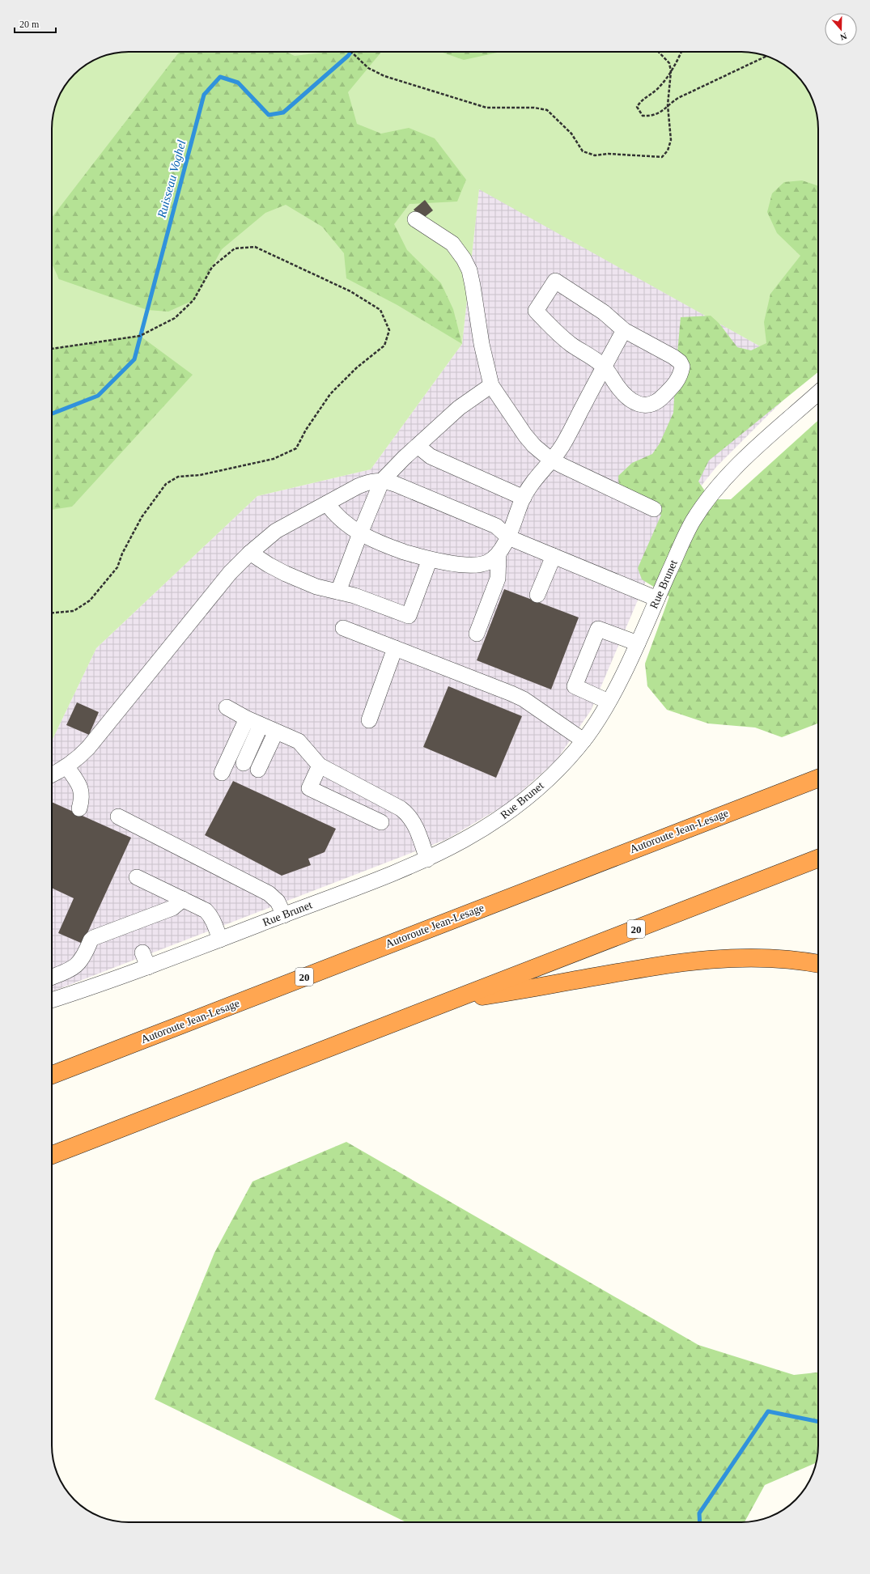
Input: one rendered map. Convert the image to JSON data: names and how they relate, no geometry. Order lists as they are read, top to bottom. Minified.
{"streets":{"highway":["Autoroute Jean-Lesage","20"],"street":["Rue Brunet"]},"water":["Ruisseau Voghel"],"scale_bar":"20 m","north":"bottom"}
